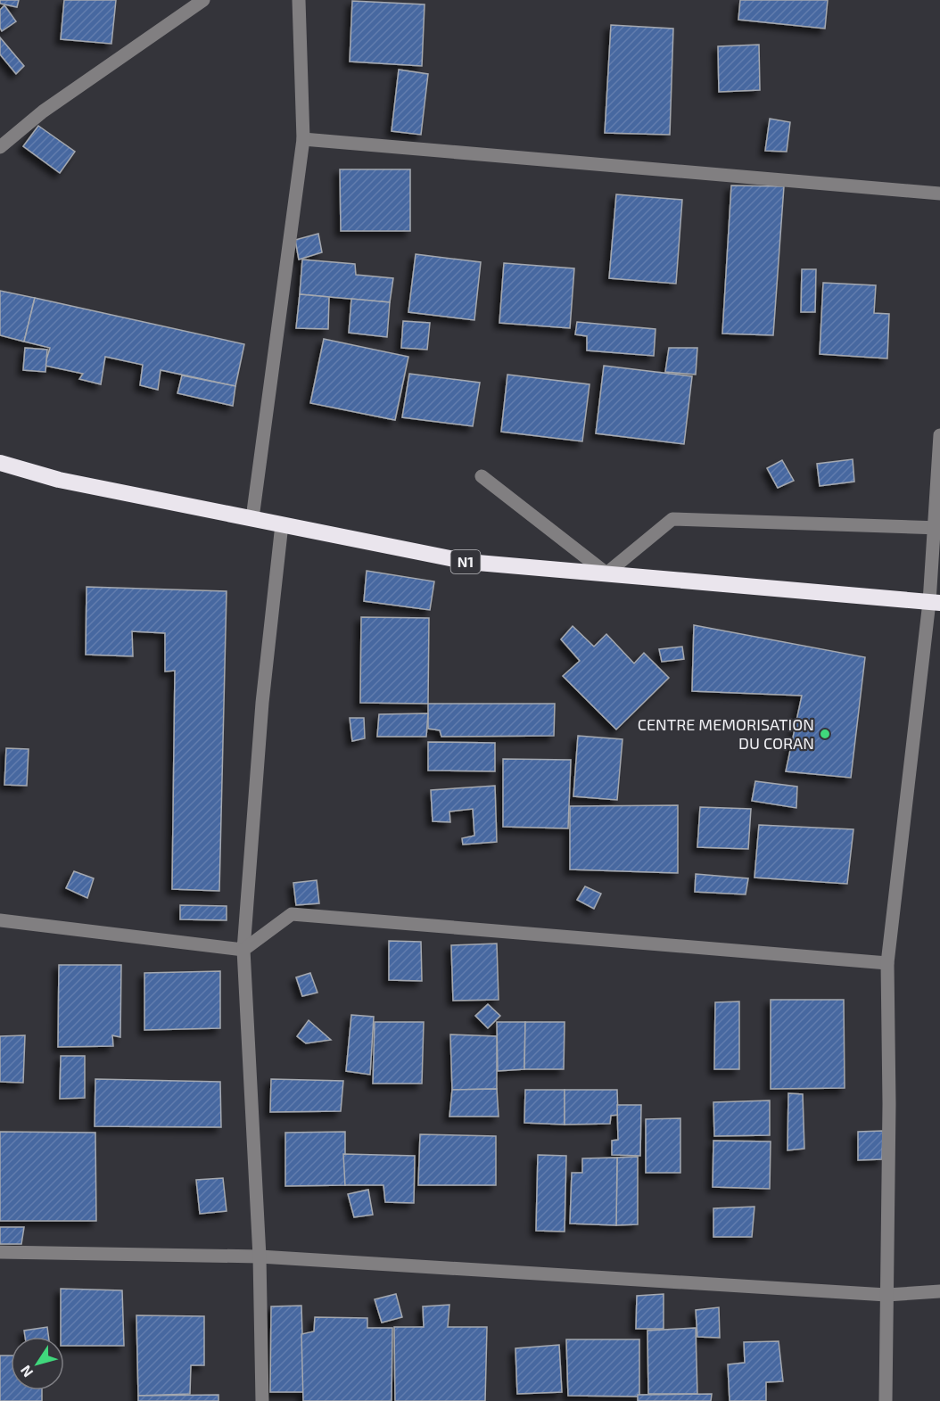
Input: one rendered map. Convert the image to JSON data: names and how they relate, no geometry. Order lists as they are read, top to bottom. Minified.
{"streets":{"highway":["N1"]},"places":["CENTRE MEMORISATION DU CORAN"],"north":"bottom left"}
